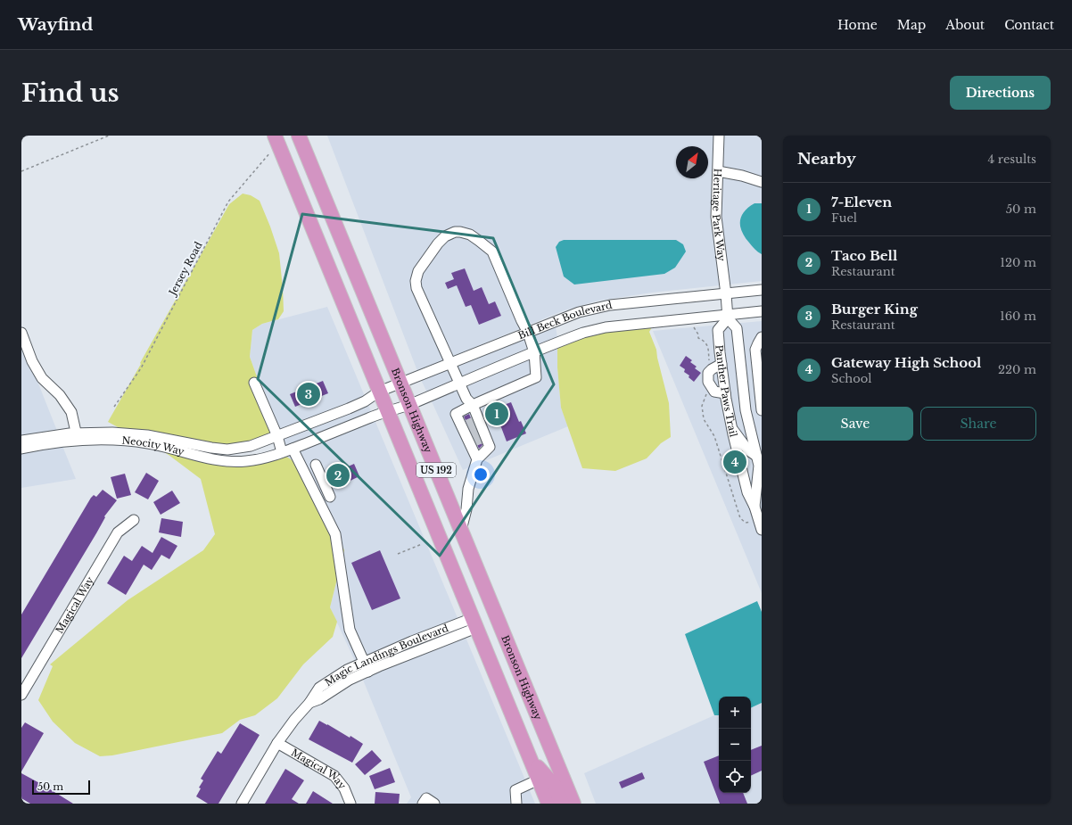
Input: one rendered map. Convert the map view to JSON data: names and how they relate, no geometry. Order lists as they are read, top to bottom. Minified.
{"streets":{"highway":["Bronson Highway","US 192"],"street":["Heritage Park Way","Bill Beck Boulevard","Panther Paws Trail","Neocity Way","Magical Way","Magic Landings Boulevard"],"path":["Jersey Road"]},"crossings":[["Heritage Park Way","Bill Beck Boulevard"],["Heritage Park Way","Panther Paws Trail"],["Jersey Road","US 192"],["Bill Beck Boulevard","Panther Paws Trail"],["Bill Beck Boulevard","Bronson Highway"],["Bill Beck Boulevard","Neocity Way"],["Bill Beck Boulevard","US 192"],["Neocity Way","US 192"],["US 192","Magic Landings Boulevard"],["Magical Way","Magic Landings Boulevard"]],"scale_bar":"50 m","north":"top right","page":{"header":"Wayfind","nav":["Home","Map","About","Contact"],"buttons":["Directions",["Save","Share"]],"title":"Find us","heading":["Nearby","4 results"],"list":[{"mark":"1","name":"7-Eleven","note":"Fuel","value":"50 m"},{"mark":"2","name":"Taco Bell","note":"Restaurant","value":"120 m"},{"mark":"3","name":"Burger King","note":"Restaurant","value":"160 m"},{"mark":"4","name":"Gateway High School","note":"School","value":"220 m"}],"pins":["3","1","4","2"],"map_buttons":["+","−"],"scale":"50 m"}}
